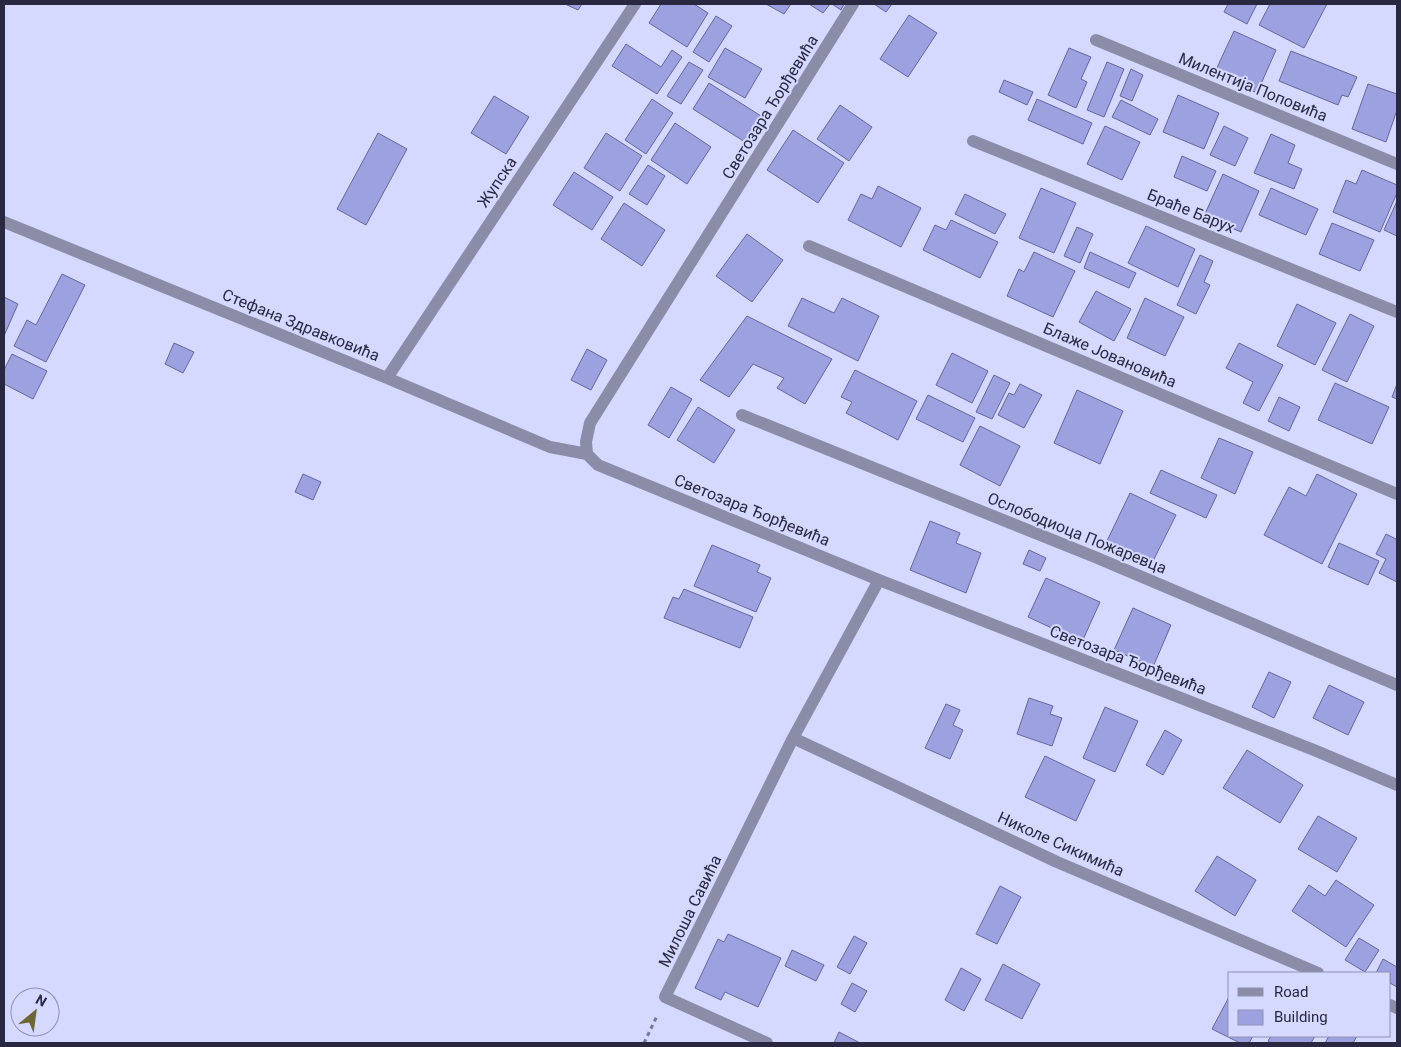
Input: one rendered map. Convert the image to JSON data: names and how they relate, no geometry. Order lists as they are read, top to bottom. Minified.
{"streets":{"street":["Милентија Поповића","Светозара Ђорђевића","Жупска","Браће Барух","Стефана Здравковића","Блаже Јовановића","Ослободиоца Пожаревца","Николе Сикимића","Милоша Савића"]},"crossings":[["Светозара Ђорђевића","Стефана Здравковића"],["Светозара Ђорђевића","Милоша Савића"],["Жупска","Стефана Здравковића"],["Николе Сикимића","Милоша Савића"]],"legend":["Road","Building"],"north":"top right"}
